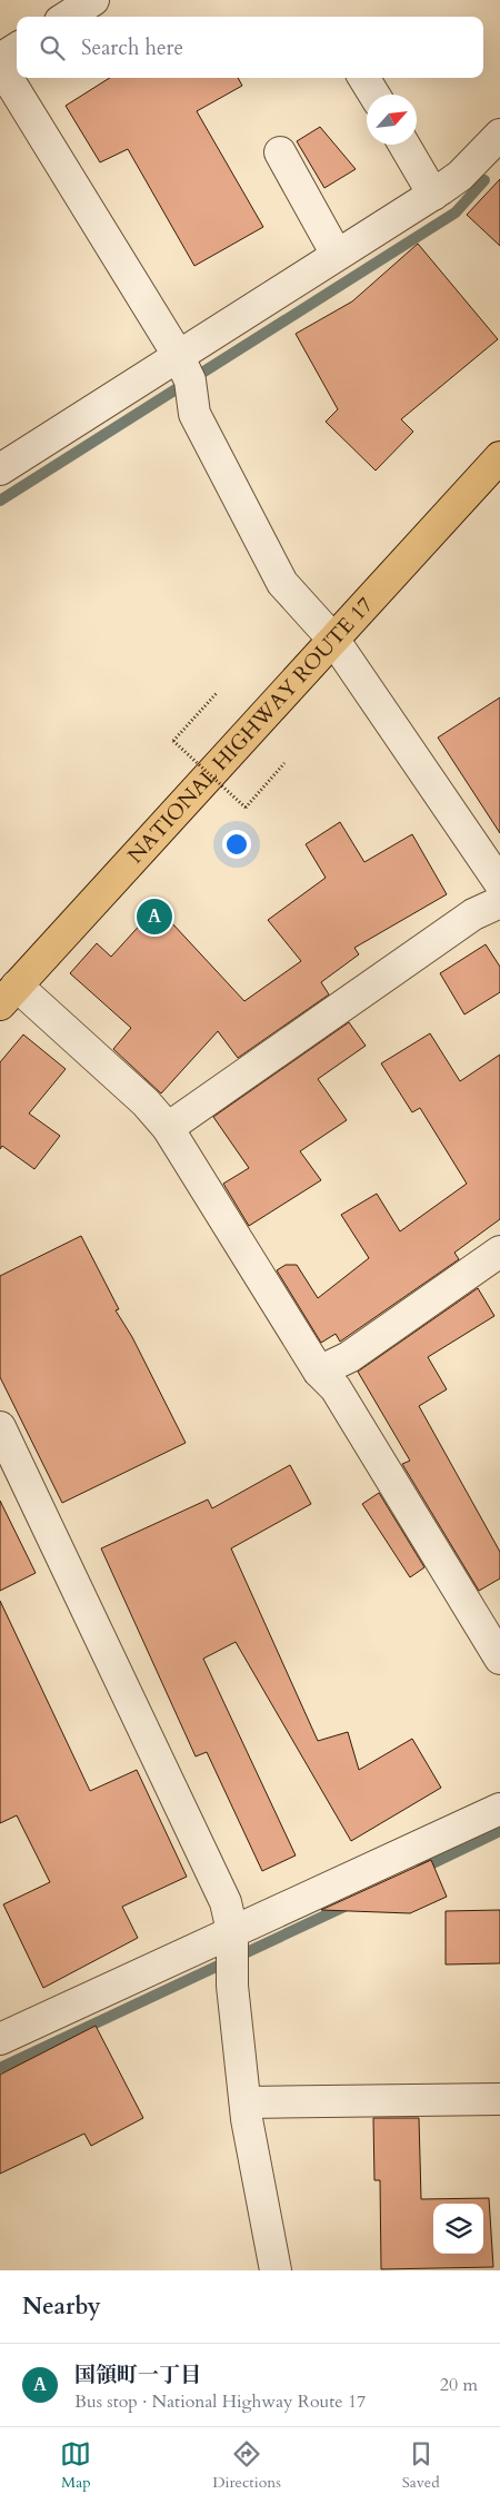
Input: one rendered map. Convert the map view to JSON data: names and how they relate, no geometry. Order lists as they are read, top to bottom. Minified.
{"streets":{"highway":["NATIONAL HIGHWAY ROUTE 17"]},"north":"top right","page":{"search":"Search here","pins":"A","heading":"Nearby","list":[{"mark":"A","name":"国領町一丁目","note":"Bus stop · National Highway Route 17","value":"20 m"}],"nav":["Map","Directions","Saved"]}}
